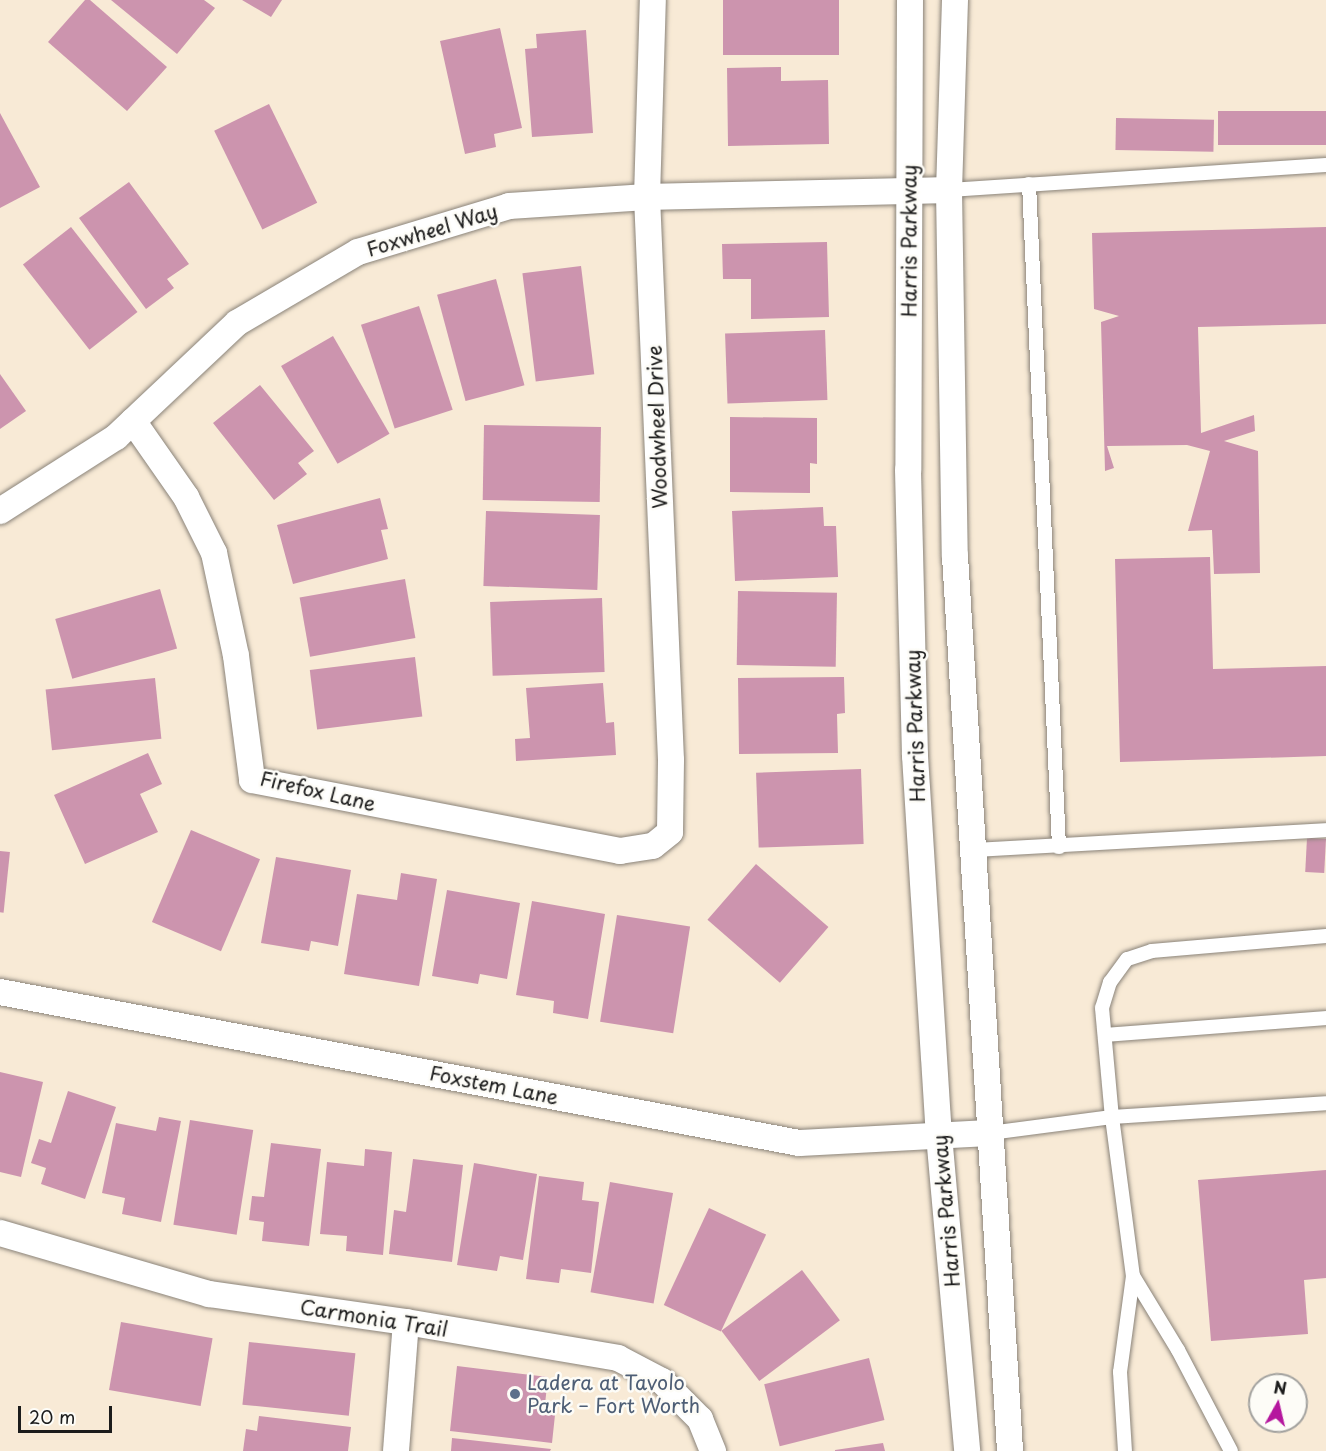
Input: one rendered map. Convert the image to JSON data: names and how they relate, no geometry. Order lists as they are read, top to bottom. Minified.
{"streets":{"street":["Foxwheel Way","Harris Parkway","Woodwheel Drive","Firefox Lane","Foxstem Lane","Carmonia Trail"]},"crossings":[["Foxwheel Way","Harris Parkway"],["Foxwheel Way","Woodwheel Drive"],["Foxwheel Way","Firefox Lane"],["Harris Parkway","Foxstem Lane"],["Woodwheel Drive","Firefox Lane"]],"places":["Ladera at Tavolo Park – Fort Worth"],"scale_bar":"20 m","north":"top"}
